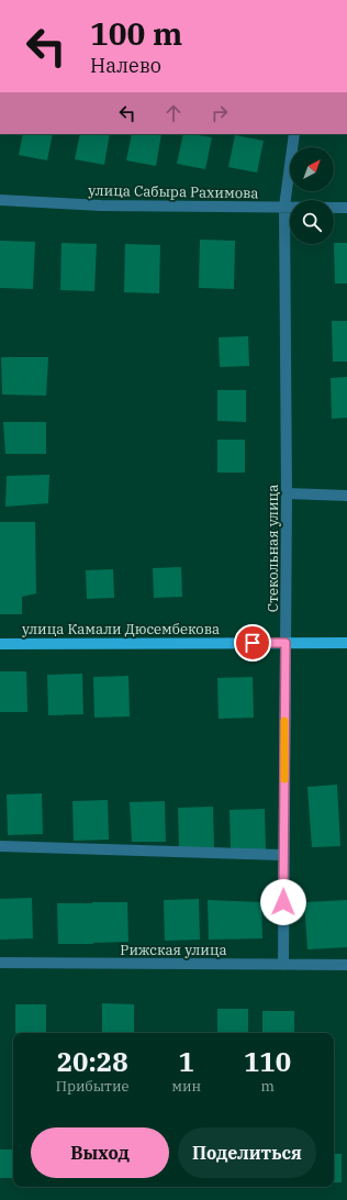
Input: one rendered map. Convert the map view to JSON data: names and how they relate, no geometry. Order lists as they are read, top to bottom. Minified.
{"streets":{"main road":["улица Камали Дюсембекова"],"street":["улица Сабыра Рахимова","Стекольная улица","Рижская улица"]},"crossings":[["улица Сабыра Рахимова","Стекольная улица"],["Стекольная улица","улица Камали Дюсембекова"],["Стекольная улица","Рижская улица"]],"north":"top right","page":{"turn":["100 m","Налево"],"eta":["20:28","Прибытие","1","мин","110","m"],"buttons":["Выход","Поделиться"]}}
